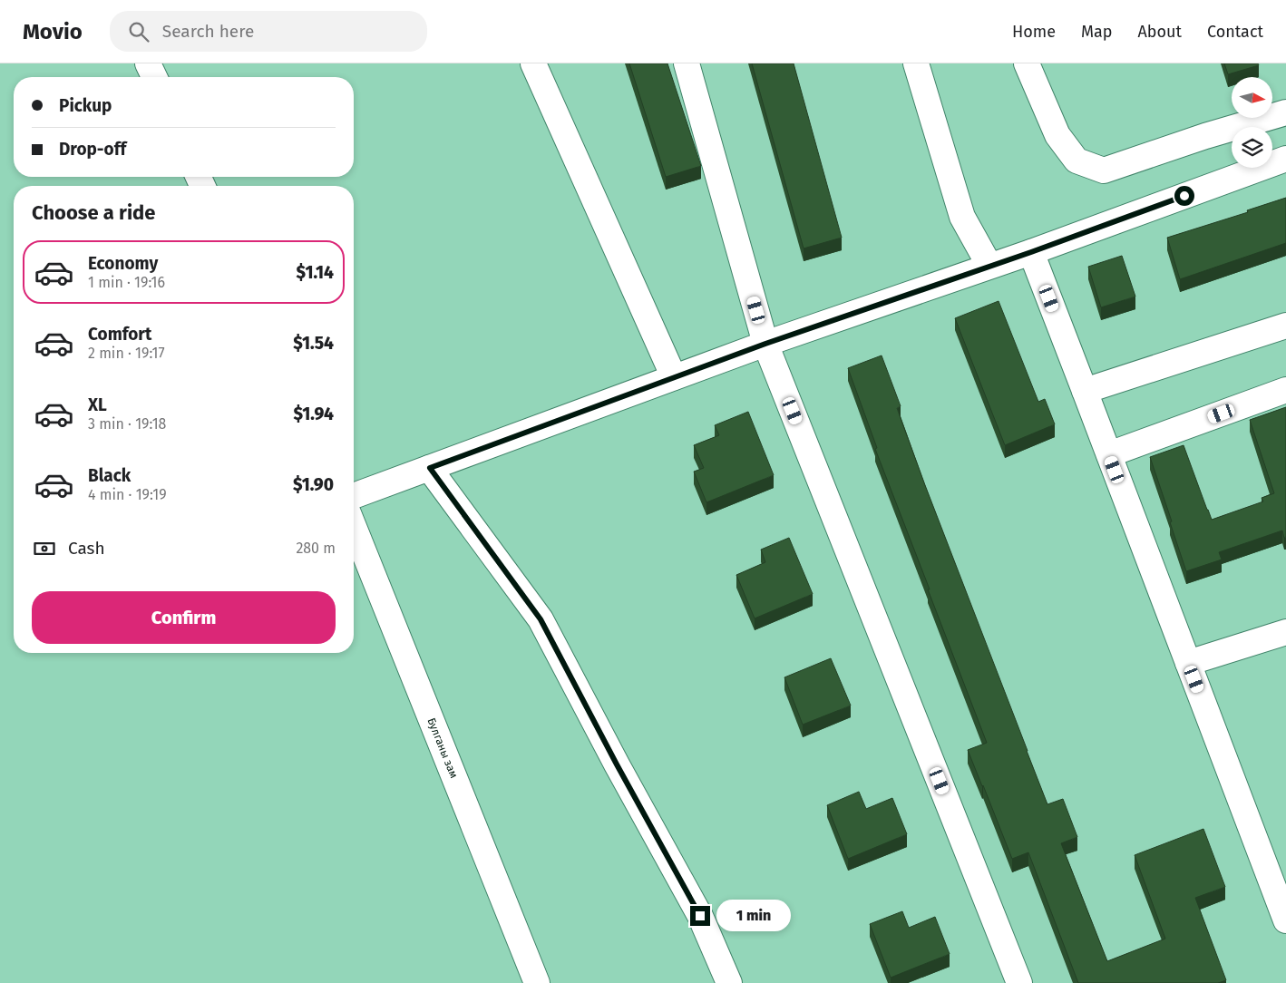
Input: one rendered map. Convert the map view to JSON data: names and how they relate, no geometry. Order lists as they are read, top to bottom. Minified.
{"streets":{"main road":["Булганы зам"]},"north":"right","page":{"header":"Movio","search":"Search here","nav":["Home","Map","About","Contact"],"banner":["Pickup","Drop-off"],"heading":"Choose a ride","list":[{"name":"Economy","note":"1 min · 19:16","value":"$1.14"},{"name":"Comfort","note":"2 min · 19:17","value":"$1.54"},{"name":"XL","note":"3 min · 19:18","value":"$1.94"},{"name":"Black","note":"4 min · 19:19","value":"$1.90"}],"pay":["Cash","280 m"],"buttons":"Confirm","bubble":"1 min"}}
